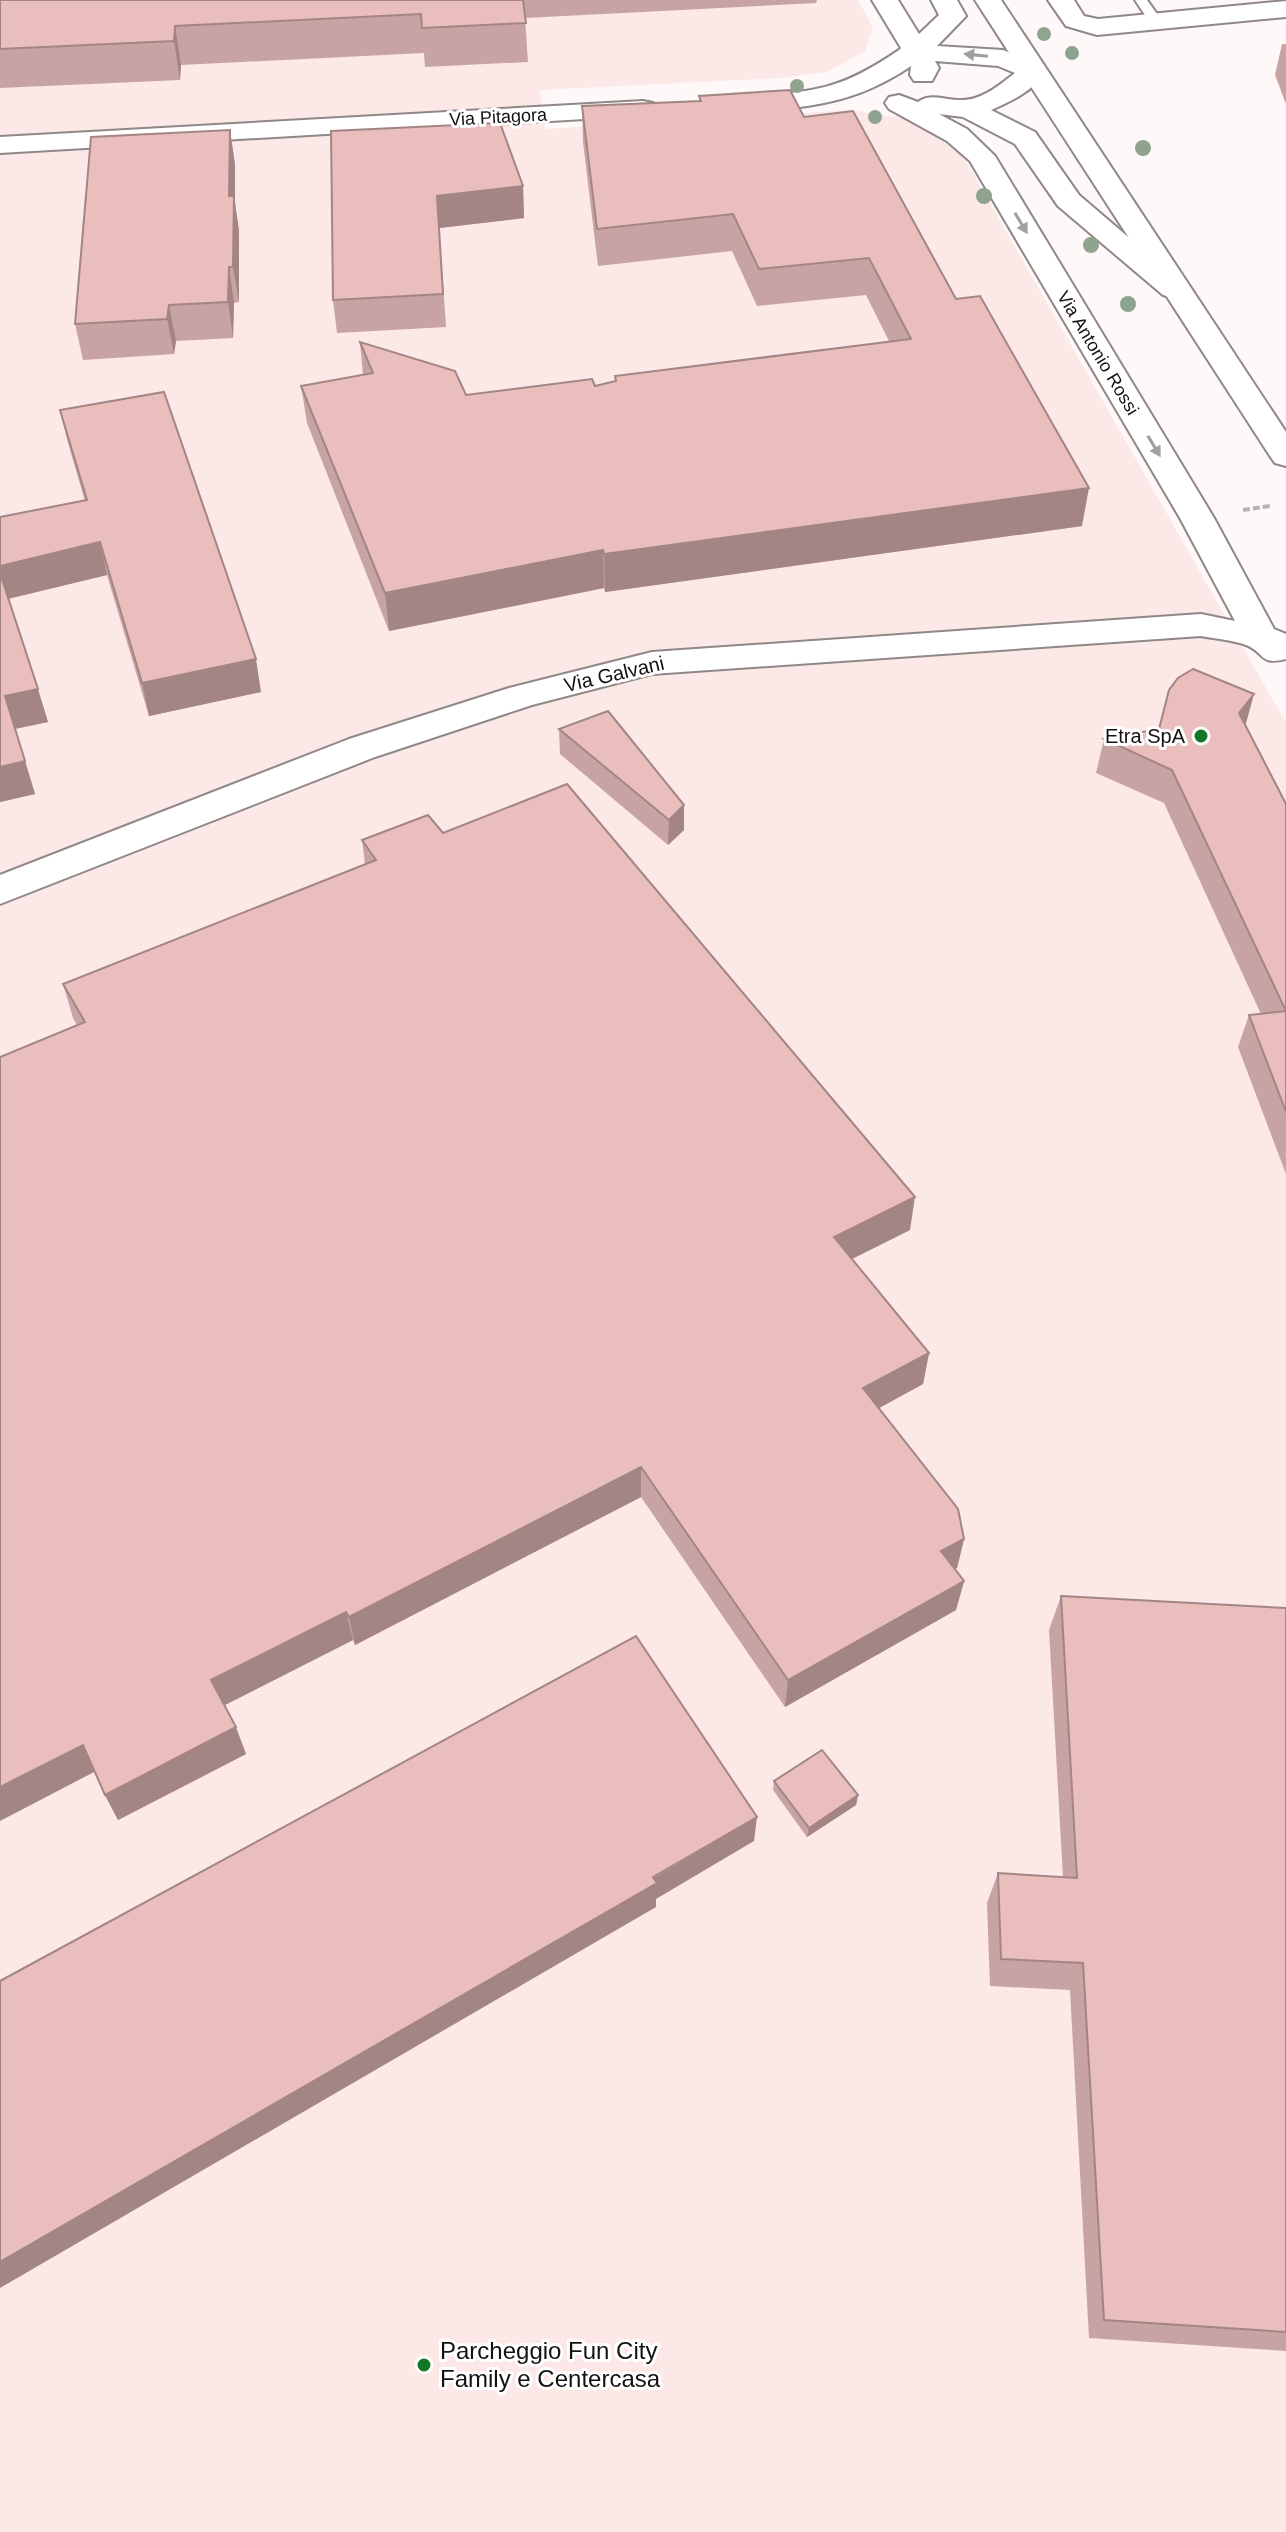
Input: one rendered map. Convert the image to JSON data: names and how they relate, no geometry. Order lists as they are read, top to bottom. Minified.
{"streets":{"street":["Via Pitagora","Via Antonio Rossi","Via Galvani"]},"crossings":[["Via Antonio Rossi","Via Galvani"]],"places":["Etra SpA","Parcheggio Fun City Family e Centercasa"]}
